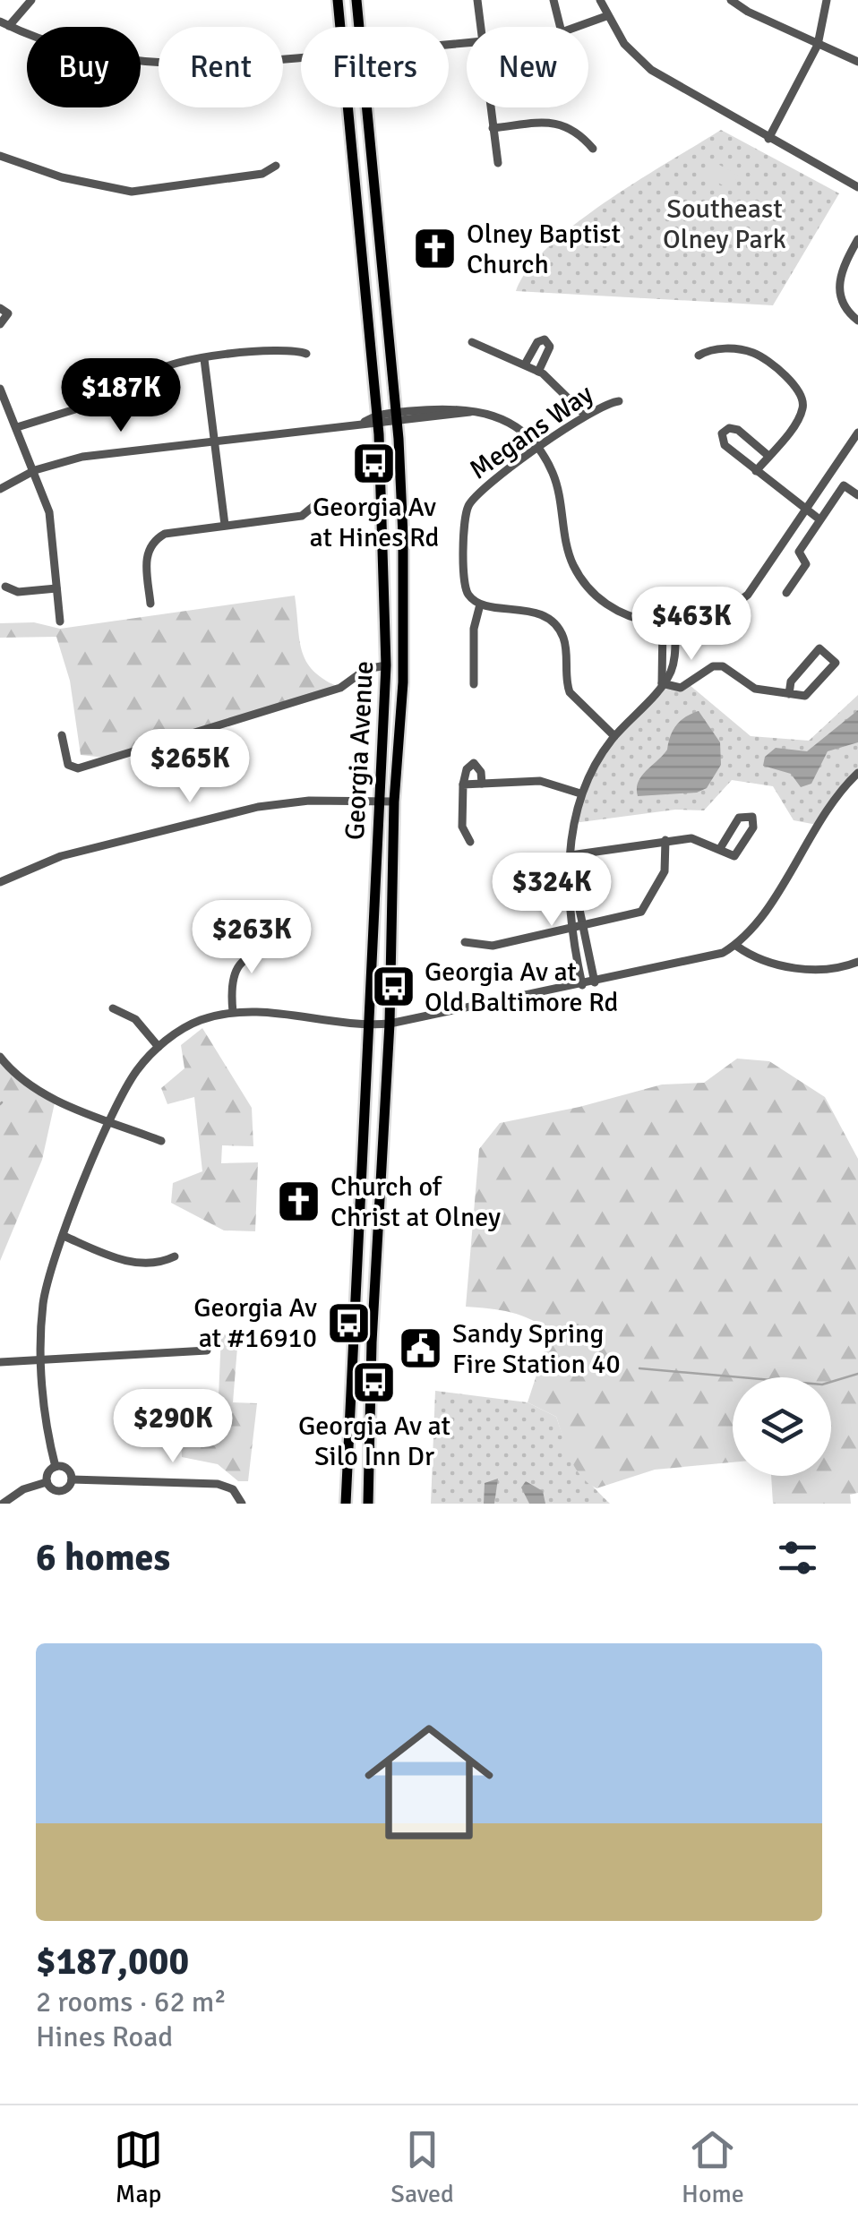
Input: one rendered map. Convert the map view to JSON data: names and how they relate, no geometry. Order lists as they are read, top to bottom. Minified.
{"streets":{"main road":["Georgia Avenue"],"street":["Megans Way"]},"parks":["Southeast Olney Park"],"places":{"church":["Olney Baptist Church","Church of Christ at Olney"],"bus stop":["Georgia Av at Hines Rd","Georgia Av at Old Baltimore Rd","Georgia Av at #16910","Georgia Av at Silo Inn Dr"],"public building":["Sandy Spring Fire Station 40"]},"page":{"chip":["Buy","Rent","Filters","New"],"price":["$187K","$463K","$265K","$324K","$263K","$290K"],"heading":"6 homes","list":[{"name":"$187,000","note":"2 rooms · 62 m² · Hines Road"}],"tabs":["Map","Saved","Home"]}}
